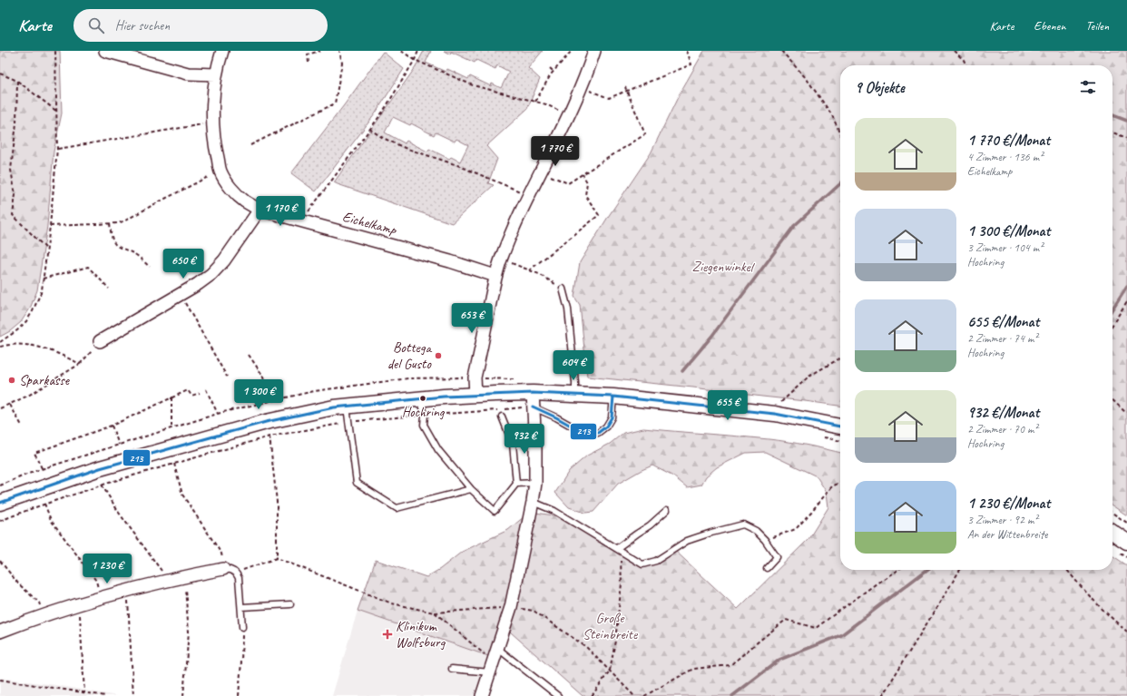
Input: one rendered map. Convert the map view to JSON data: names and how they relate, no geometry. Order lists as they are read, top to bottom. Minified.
{"streets":{"street":["Eichelkamp"]},"parks":["Ziegenwinkel","Große Steinbreite"],"places":{"other":["Bottega del Gusto","Sparkasse","Hochring"],"health":["Klinikum Wolfsburg"]},"lines":["transit line 213"],"page":{"header":"Karte","search":"Hier suchen","nav":["Karte","Ebenen","Teilen"],"heading":"9 Objekte","list":[{"name":"1 770 €/Monat","note":"4 Zimmer · 136 m² · Eichelkamp"},{"name":"1 300 €/Monat","note":"3 Zimmer · 104 m² · Hochring"},{"name":"655 €/Monat","note":"2 Zimmer · 74 m² · Hochring"},{"name":"932 €/Monat","note":"2 Zimmer · 70 m² · Hochring"},{"name":"1 230 €/Monat","note":"3 Zimmer · 92 m² · An der Wittenbreite"}],"price":["1 770 €","1 170 €","650 €","653 €","604 €","1 300 €","655 €","932 €","1 230 €"]}}
